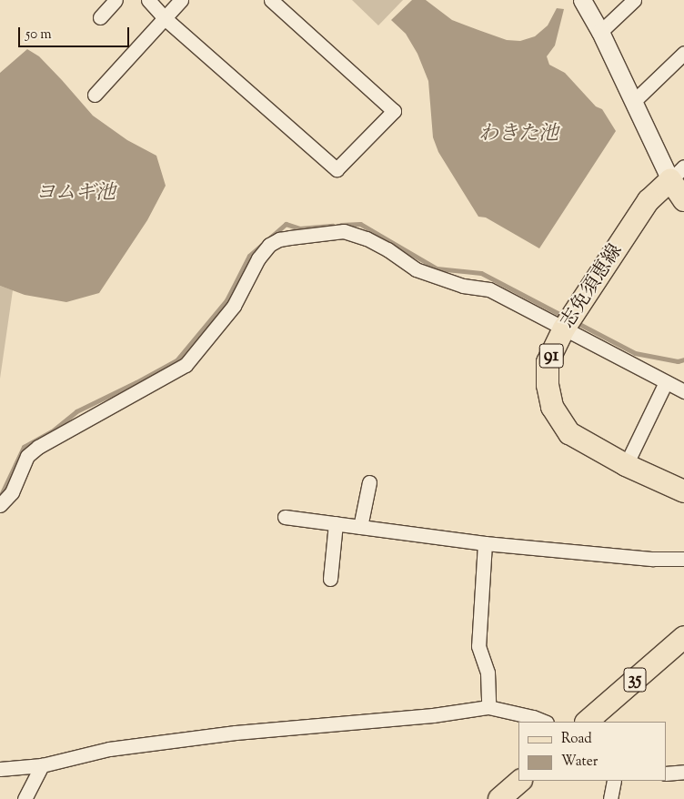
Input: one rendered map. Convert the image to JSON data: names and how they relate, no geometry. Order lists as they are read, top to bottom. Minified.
{"streets":{"main road":["志免須恵線","91","35"]},"water":["わきた池","ヨムギ池"],"legend":["Road","Water"],"scale_bar":"50 m"}
